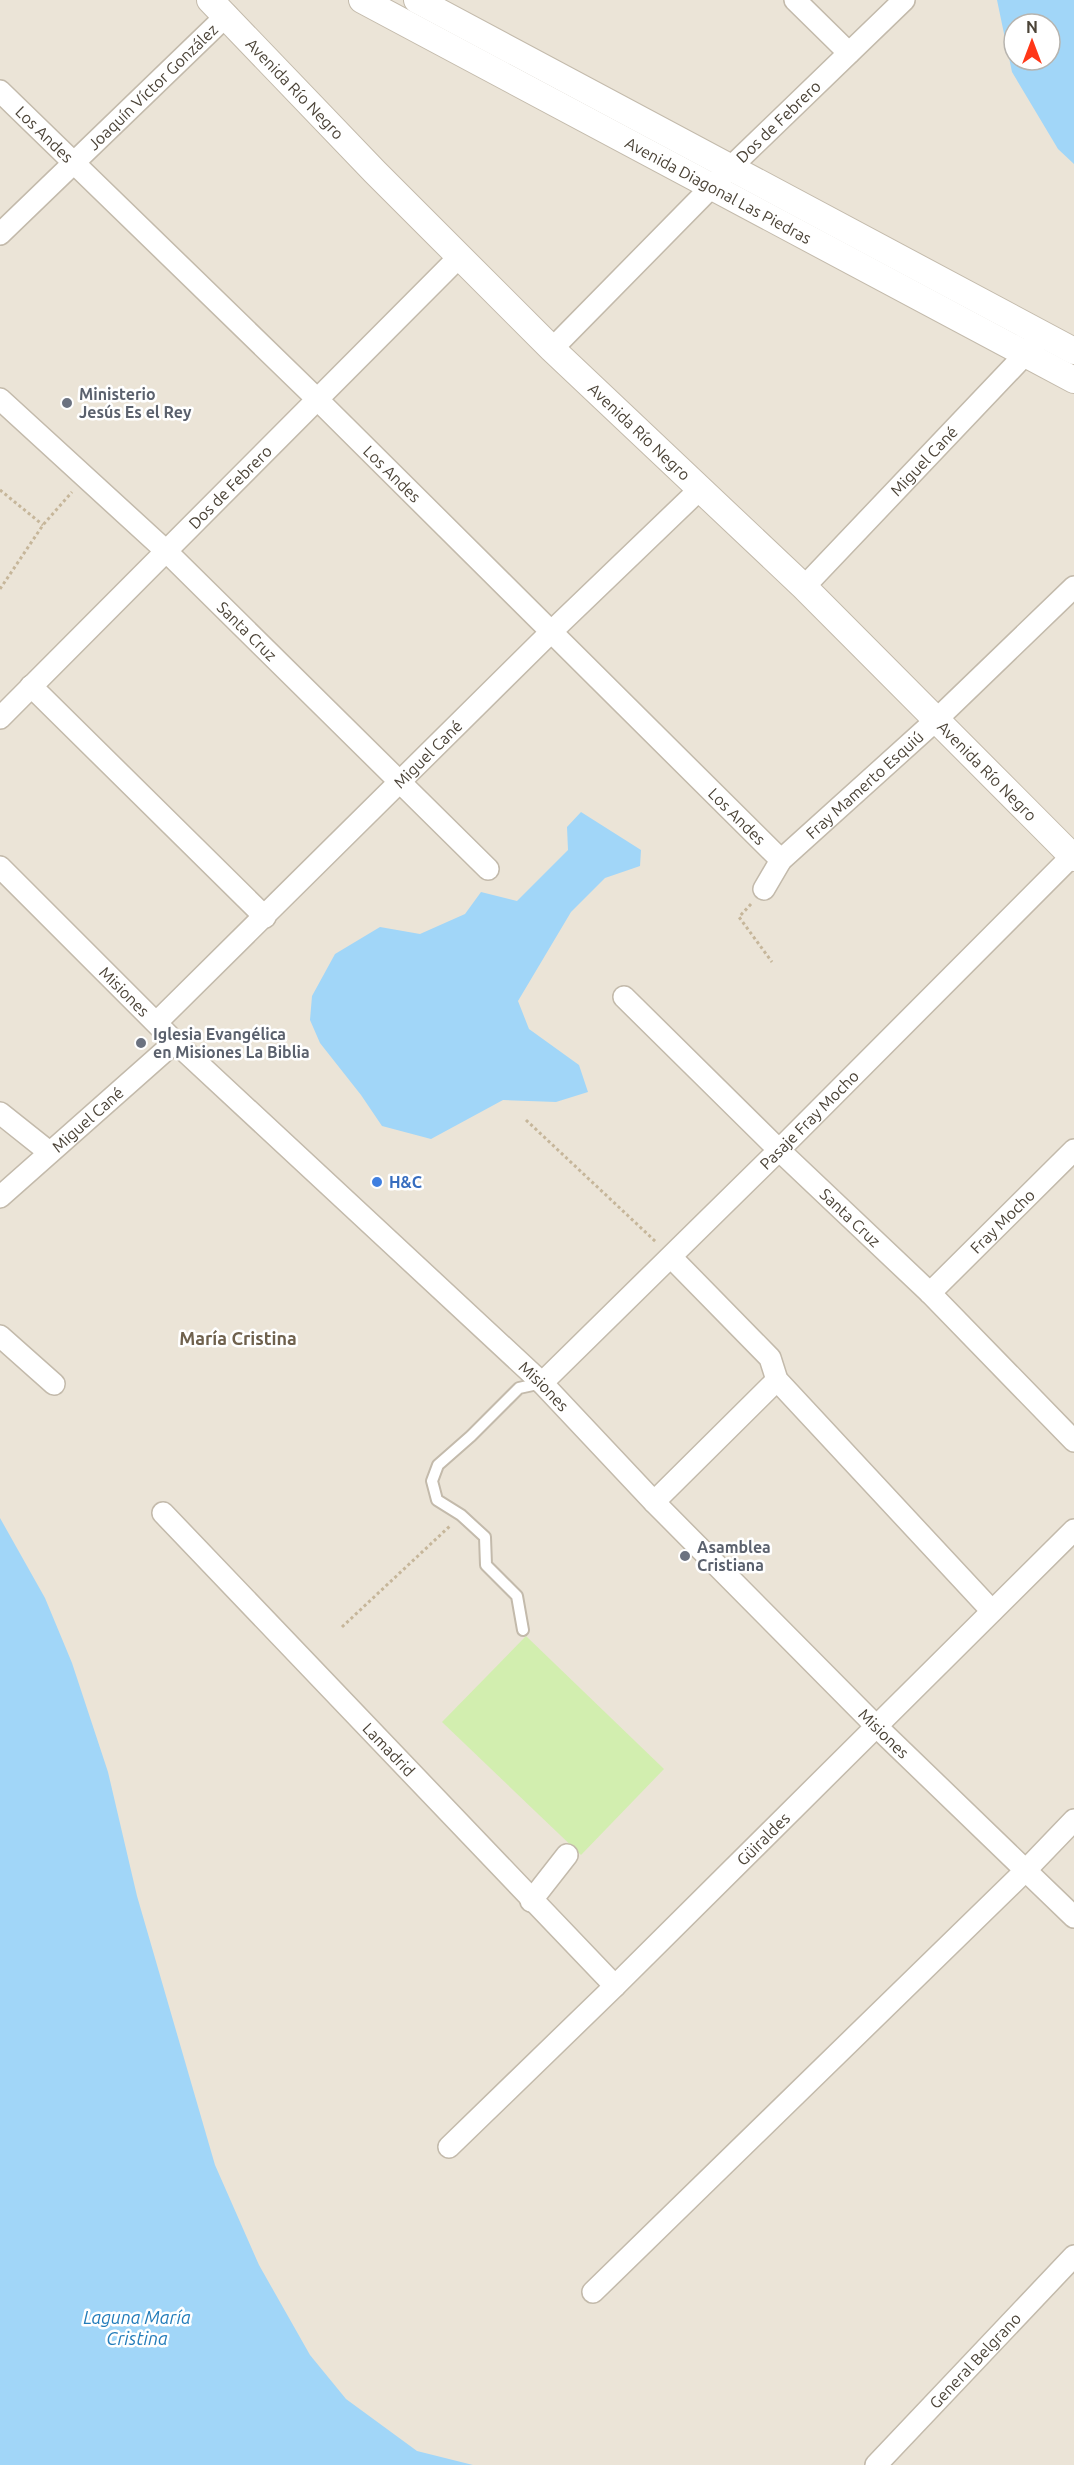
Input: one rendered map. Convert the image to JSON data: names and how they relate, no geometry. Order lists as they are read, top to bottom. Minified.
{"streets":{"street":["Joaquín Víctor González","Avenida Río Negro","Dos de Febrero","Los Andes","Avenida Diagonal Las Piedras","Miguel Cané","Santa Cruz","Fray Mamerto Esquiú","Misiones","Pasaje Fray Mocho","Fray Mocho","Lamadrid","Güiraldes","General Belgrano"]},"crossings":[["Joaquín Víctor González","Avenida Río Negro"],["Joaquín Víctor González","Los Andes"],["Avenida Río Negro","Dos de Febrero"],["Avenida Río Negro","Miguel Cané"],["Avenida Río Negro","Fray Mamerto Esquiú"],["Avenida Río Negro","Pasaje Fray Mocho"],["Dos de Febrero","Los Andes"],["Dos de Febrero","Avenida Diagonal Las Piedras"],["Dos de Febrero","Santa Cruz"],["Los Andes","Miguel Cané"],["Los Andes","Fray Mamerto Esquiú"],["Avenida Diagonal Las Piedras","Miguel Cané"],["Miguel Cané","Santa Cruz"],["Miguel Cané","Misiones"],["Santa Cruz","Pasaje Fray Mocho"],["Santa Cruz","Fray Mocho"],["Misiones","Pasaje Fray Mocho"],["Misiones","Güiraldes"],["Lamadrid","Güiraldes"]],"districts":["María Cristina"],"water":["Laguna María Cristina"],"places":["Ministerio Jesús Es el Rey","Iglesia Evangélica en Misiones La Biblia","H&C","Asamblea Cristiana"],"north":"top"}
